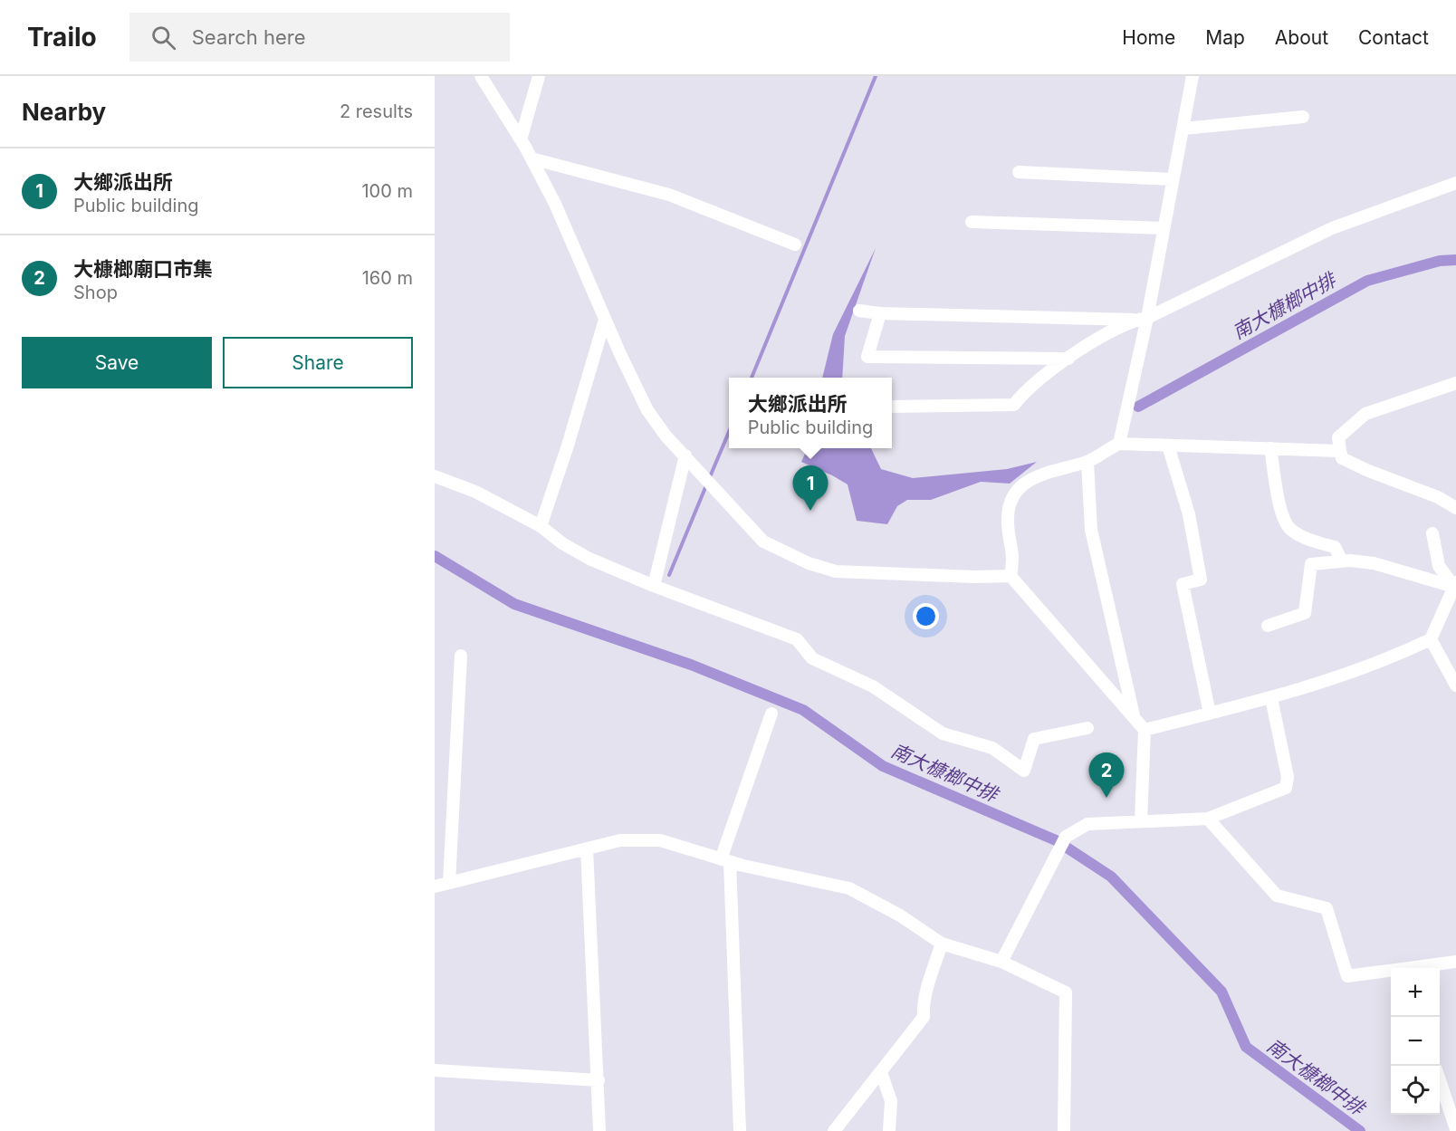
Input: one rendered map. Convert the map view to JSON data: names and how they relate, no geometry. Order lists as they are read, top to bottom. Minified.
{"water":["南大槺榔中排"],"page":{"header":"Trailo","search":"Search here","nav":["Home","Map","About","Contact"],"heading":["Nearby","2 results"],"list":[{"mark":"1","name":"大鄉派出所","note":"Public building","value":"100 m"},{"mark":"2","name":"大槺榔廟口市集","note":"Shop","value":"160 m"}],"buttons":["Save","Share"],"popup":["大鄉派出所","Public building"],"pins":["1","2"],"map_buttons":["+","−"]}}
